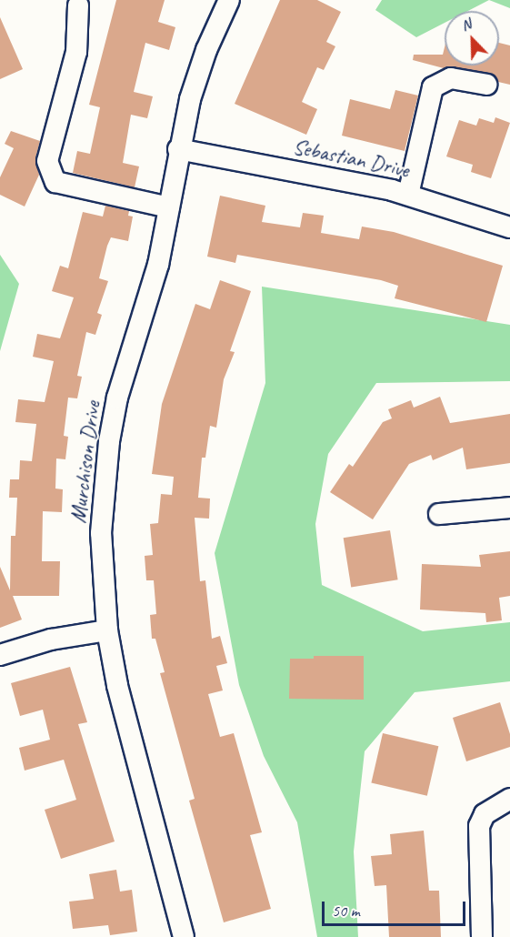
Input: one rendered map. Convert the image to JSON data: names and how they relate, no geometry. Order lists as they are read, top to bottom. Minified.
{"streets":{"street":["Sebastian Drive","Murchison Drive"]},"crossings":[["Sebastian Drive","Murchison Drive"]],"scale_bar":"50 m","north":"top left"}
